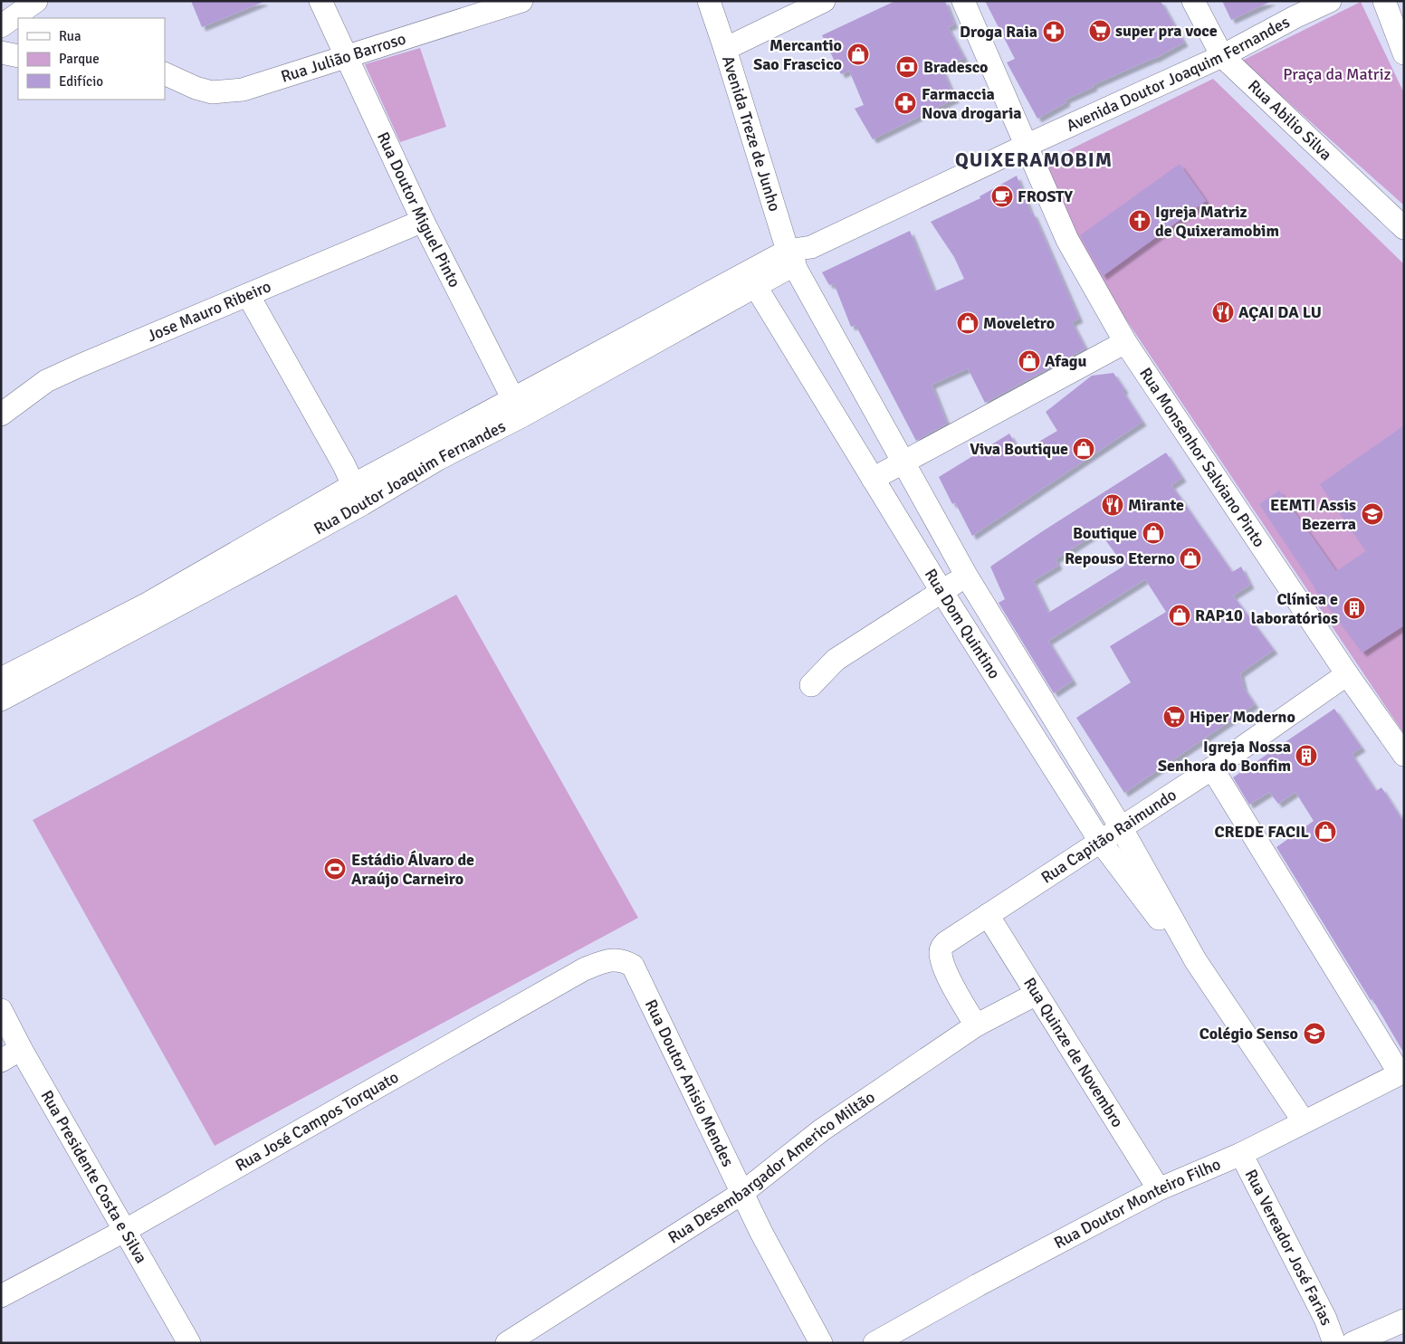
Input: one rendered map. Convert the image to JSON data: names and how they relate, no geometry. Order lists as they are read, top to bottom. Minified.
{"streets":{"street":["Rua Julião Barroso","Avenida Doutor Joaquim Fernandes","Rua Abilio Silva","Avenida Treze de Junho","Rua Doutor Miguel Pinto","Jose Mauro Ribeiro","Rua Monsenhor Salviano Pinto","Rua Doutor Joaquim Fernandes","Rua Dom Quintino","Rua Capitão Raimundo","Rua Quinze de Novembro","Rua Doutor Anisio Mendes","Rua José Campos Torquato","Rua Desembargador Americo Miltão","Rua Presidente Costa e Silva","Rua Doutor Monteiro Filho","Rua Vereador José Farias"]},"crossings":[["Rua Julião Barroso","Rua Doutor Miguel Pinto"],["Avenida Doutor Joaquim Fernandes","Rua Abilio Silva"],["Avenida Doutor Joaquim Fernandes","Rua Monsenhor Salviano Pinto"],["Avenida Doutor Joaquim Fernandes","Rua Doutor Joaquim Fernandes"],["Avenida Treze de Junho","Rua Doutor Joaquim Fernandes"],["Avenida Treze de Junho","Rua Dom Quintino"],["Rua Doutor Miguel Pinto","Jose Mauro Ribeiro"],["Rua Doutor Miguel Pinto","Rua Doutor Joaquim Fernandes"],["Rua Monsenhor Salviano Pinto","Rua Doutor Joaquim Fernandes"],["Rua Monsenhor Salviano Pinto","Rua Capitão Raimundo"],["Rua Doutor Joaquim Fernandes","Rua Dom Quintino"],["Rua Dom Quintino","Rua Capitão Raimundo"],["Rua Dom Quintino","Rua Doutor Monteiro Filho"],["Rua Capitão Raimundo","Rua Quinze de Novembro"],["Rua Capitão Raimundo","Rua Desembargador Americo Miltão"],["Rua Quinze de Novembro","Rua Desembargador Americo Miltão"],["Rua Quinze de Novembro","Rua Doutor Monteiro Filho"],["Rua Doutor Anisio Mendes","Rua José Campos Torquato"],["Rua Doutor Anisio Mendes","Rua Desembargador Americo Miltão"],["Rua José Campos Torquato","Rua Presidente Costa e Silva"],["Rua Doutor Monteiro Filho","Rua Vereador José Farias"]],"districts":["QUIXERAMOBIM"],"parks":["Praça da Matriz"],"places":{"supermarket":["super pra voce","Hiper Moderno"],"pharmacy":["Droga Raia","Farmaccia Nova drogaria"],"shop":["Mercantio Sao Frascico","Moveletro","Afagu","Viva Boutique","Boutique","Repouso Eterno","RAP10","CREDE FACIL"],"bank":["Bradesco"],"cafe":["FROSTY"],"church":["Igreja Matriz de Quixeramobim"],"restaurant":["AÇAI DA LU","Mirante"],"school or university":["EEMTI Assis Bezerra","Colégio Senso"],"building":["Clínica e laboratórios","Igreja Nossa Senhora do Bonfim"],"sports":["Estádio Álvaro de Araújo Carneiro"]},"legend":["Rua","Parque","Edifício"]}
